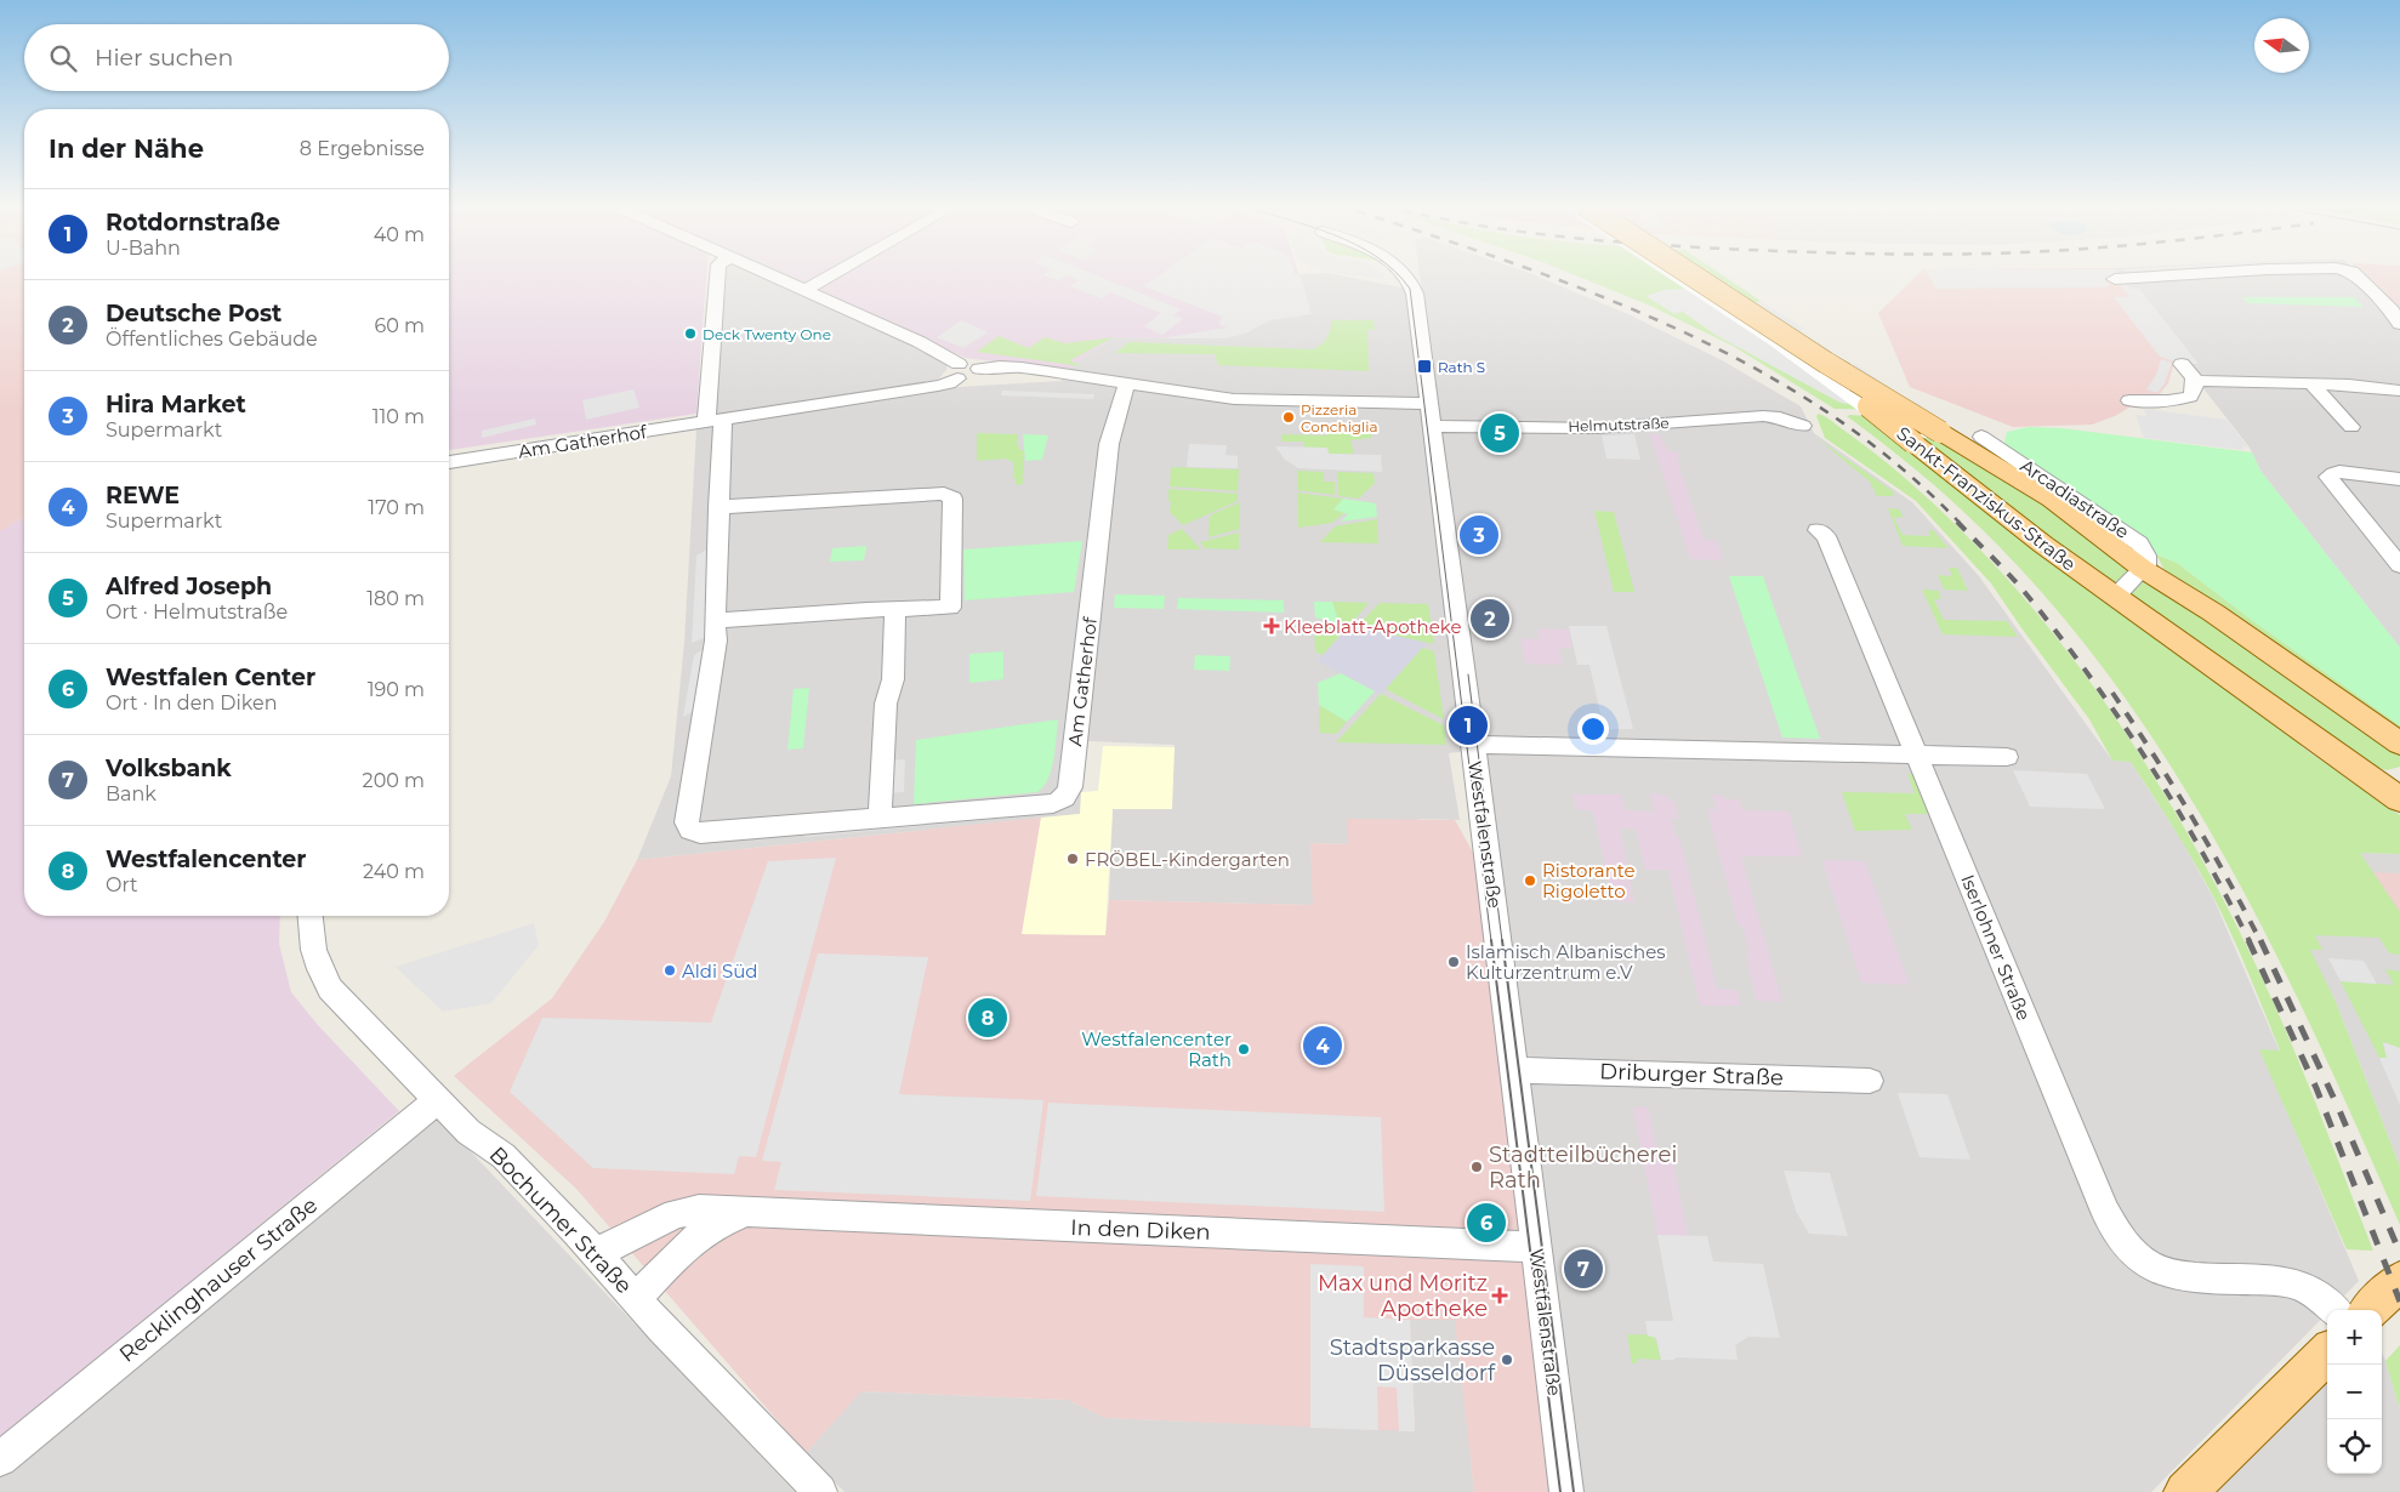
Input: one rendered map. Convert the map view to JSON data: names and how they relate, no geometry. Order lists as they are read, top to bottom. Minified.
{"streets":{"main road":["Sankt-Franziskus-Straße"],"street":["Helmutstraße","Am Gatherhof","Arcadiastraße","Westfalenstraße","Iserlohner Straße","Driburger Straße","Bochumer Straße","In den Diken","Recklinghauser Straße"]},"crossings":[["Helmutstraße","Westfalenstraße"],["Sankt-Franziskus-Straße","Arcadiastraße"],["Westfalenstraße","Driburger Straße"],["Westfalenstraße","In den Diken"],["Bochumer Straße","In den Diken"],["Bochumer Straße","Recklinghauser Straße"]],"places":{"other":["Deck Twenty One","Pizzeria Conchiglia","FRÖBEL-Kindergarten","Ristorante Rigoletto","Islamisch Albanisches Kulturzentrum e.V","Aldi Süd","Westfalencenter Rath","Stadtteilbücherei Rath","Stadtsparkasse Düsseldorf"],"transit":["Rath S"],"health":["Kleeblatt-Apotheke","Max und Moritz Apotheke"]},"north":"left","page":{"search":"Hier suchen","heading":["In der Nähe","8 Ergebnisse"],"list":[{"mark":"1","name":"Rotdornstraße","note":"U-Bahn","value":"40 m"},{"mark":"2","name":"Deutsche Post","note":"Öffentliches Gebäude","value":"60 m"},{"mark":"3","name":"Hira Market","note":"Supermarkt","value":"110 m"},{"mark":"4","name":"REWE","note":"Supermarkt","value":"170 m"},{"mark":"5","name":"Alfred Joseph","note":"Ort · Helmutstraße","value":"180 m"},{"mark":"6","name":"Westfalen Center","note":"Ort · In den Diken","value":"190 m"},{"mark":"7","name":"Volksbank","note":"Bank","value":"200 m"},{"mark":"8","name":"Westfalencenter","note":"Ort","value":"240 m"}],"pins":["5","3","2","1","8","4","6","7"],"map_buttons":["+","−"]}}
